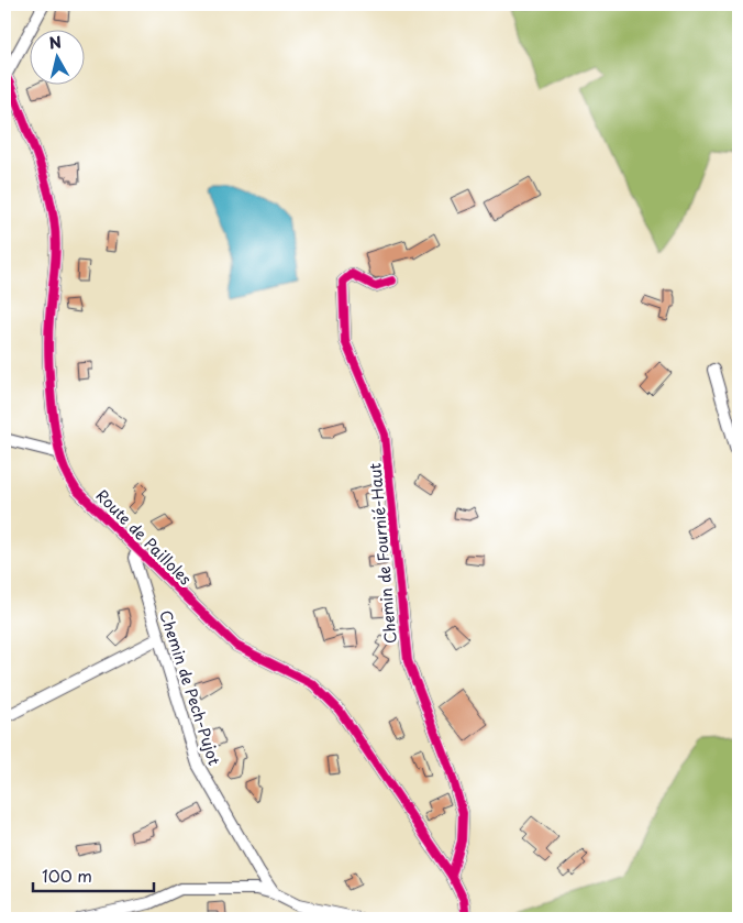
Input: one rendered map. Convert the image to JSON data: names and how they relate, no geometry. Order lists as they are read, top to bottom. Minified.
{"streets":{"street":["Route de Pailloles","Chemin de Fournié-Haut","Chemin de Pech-Pujot"]},"crossings":[["Route de Pailloles","Chemin de Fournié-Haut"],["Route de Pailloles","Chemin de Pech-Pujot"]],"scale_bar":"100 m","north":"top"}
